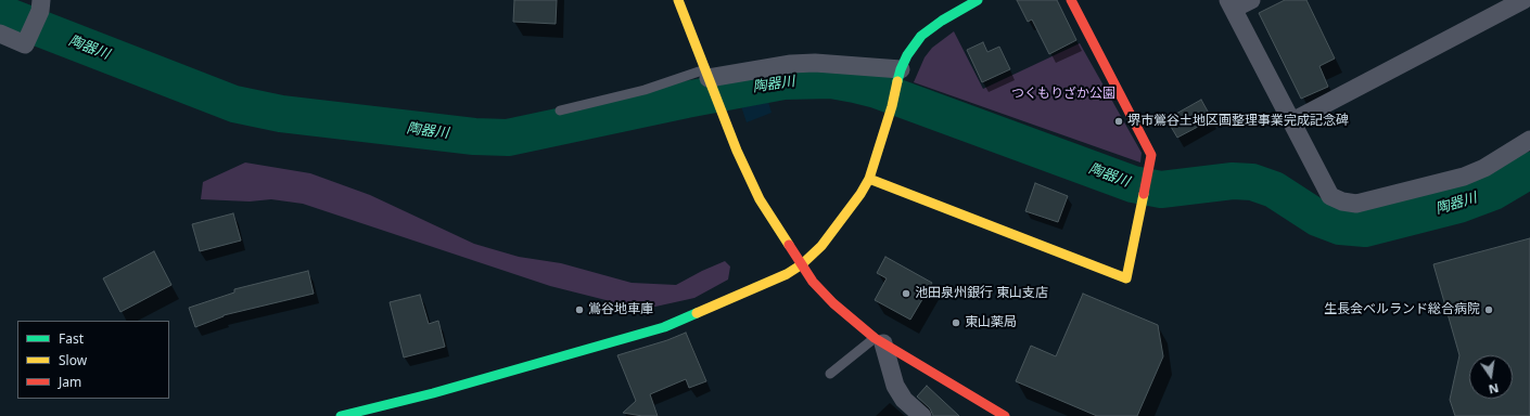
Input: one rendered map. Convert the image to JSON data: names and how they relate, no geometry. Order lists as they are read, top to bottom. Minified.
{"water":["陶器川"],"parks":["つくもりざか公園"],"places":["堺市鶯谷土地区画整理事業完成記念碑","池田泉州銀行 東山支店","鴬谷地車庫","生長会ベルランド総合病院","東山薬局"],"legend":["Fast","Slow","Jam"],"north":"bottom"}
